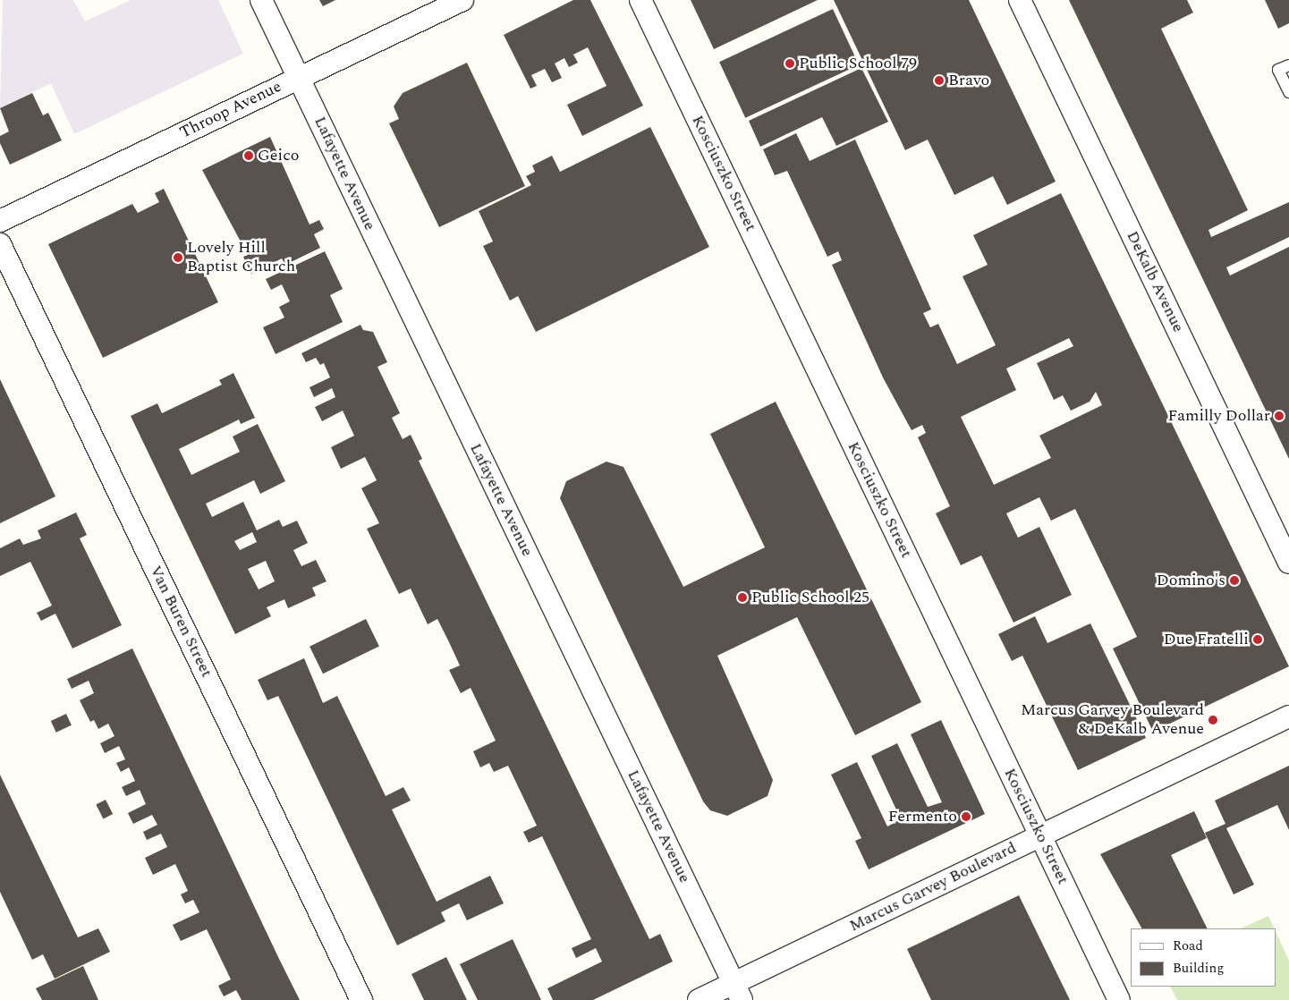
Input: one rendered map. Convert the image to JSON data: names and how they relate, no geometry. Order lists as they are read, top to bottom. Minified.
{"streets":{"street":["Throop Avenue","Lafayette Avenue","Kosciuszko Street","DeKalb Avenue","Van Buren Street","Marcus Garvey Boulevard"]},"crossings":[["Throop Avenue","Lafayette Avenue"],["Lafayette Avenue","Marcus Garvey Boulevard"],["Kosciuszko Street","Marcus Garvey Boulevard"]],"places":["Public School 79","Bravo","Geico","Lovely Hill Baptist Church","Familly Dollar","Domino's","Public School 25","Due Fratelli","Marcus Garvey Boulevard & DeKalb Avenue","Fermento"],"legend":["Road","Building"]}
